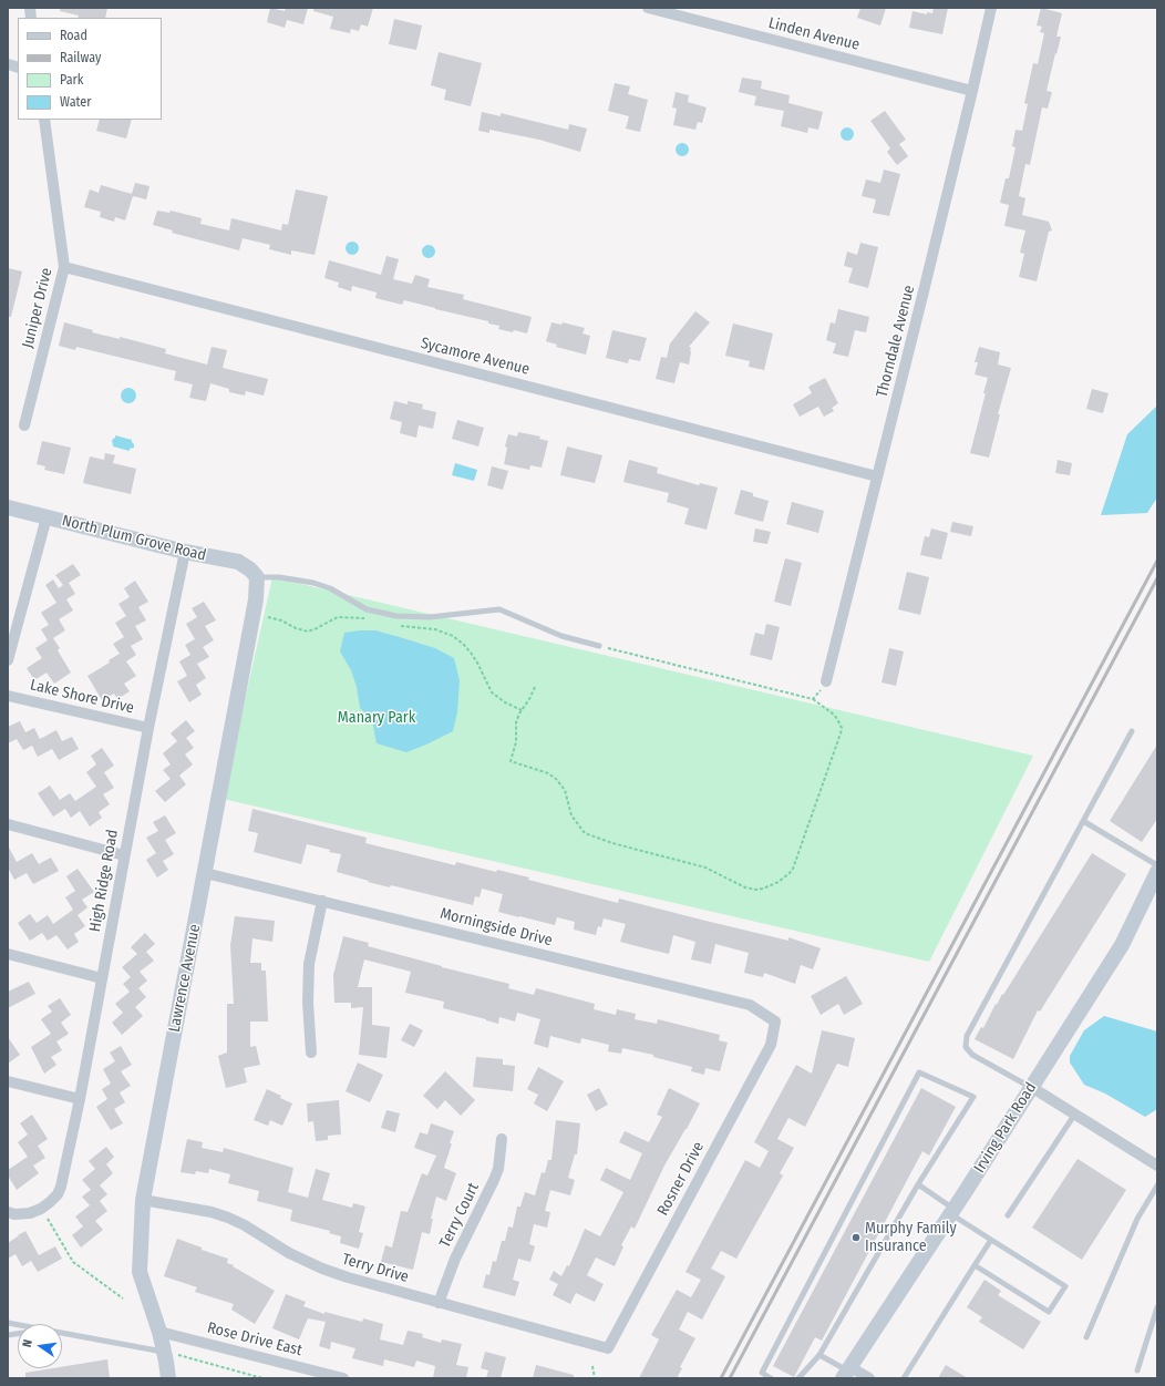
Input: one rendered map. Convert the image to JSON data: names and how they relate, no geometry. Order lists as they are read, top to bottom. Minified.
{"streets":{"street":["Linden Avenue","Juniper Drive","Thorndale Avenue","Sycamore Avenue","North Plum Grove Road","Lake Shore Drive","High Ridge Road","Morningside Drive","Lawrence Avenue","Irving Park Road","Rosner Drive","Terry Court","Terry Drive","Rose Drive East"]},"crossings":[["Linden Avenue","Thorndale Avenue"],["Juniper Drive","Sycamore Avenue"],["Thorndale Avenue","Sycamore Avenue"],["North Plum Grove Road","High Ridge Road"],["North Plum Grove Road","Lawrence Avenue"],["Lake Shore Drive","High Ridge Road"],["Morningside Drive","Lawrence Avenue"],["Morningside Drive","Rosner Drive"],["Lawrence Avenue","Terry Drive"],["Lawrence Avenue","Rose Drive East"],["Rosner Drive","Terry Drive"],["Terry Court","Terry Drive"]],"parks":["Manary Park"],"places":["Murphy Family Insurance"],"legend":["Road","Railway","Park","Water"],"north":"left"}
